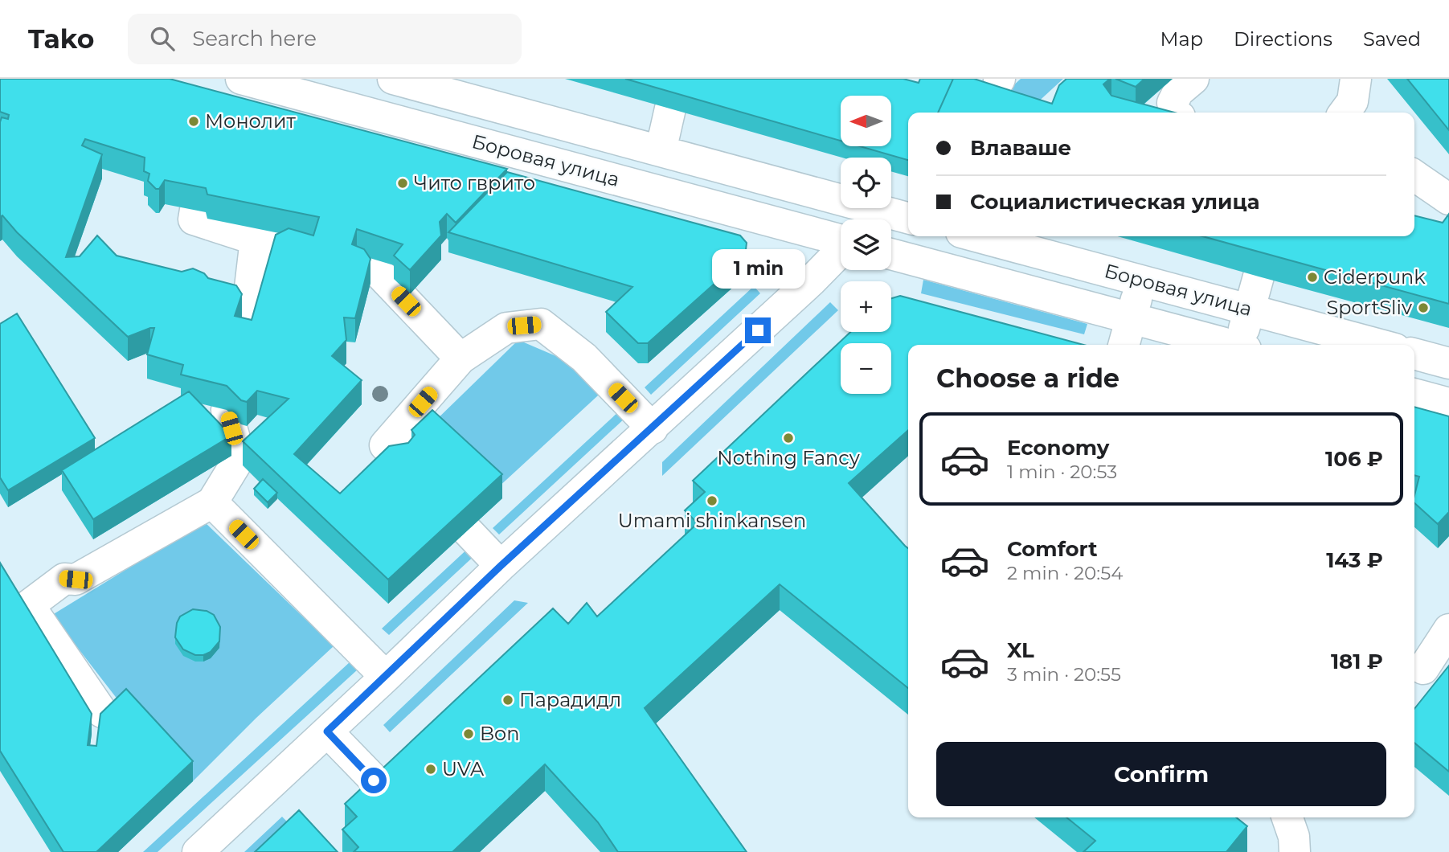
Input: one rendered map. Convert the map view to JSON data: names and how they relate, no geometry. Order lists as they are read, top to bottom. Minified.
{"streets":{"street":["Боровая улица"]},"places":["Монолит","Чито гврито","Ciderpunk","SportSliv","Nothing Fancy","Umami shinkansen","Парадидл","Bon","UVA"],"north":"left","page":{"header":"Tako","search":"Search here","nav":["Map","Directions","Saved"],"map_buttons":["+","−"],"banner":["Влаваше","Социалистическая улица"],"bubble":"1 min","heading":"Choose a ride","list":[{"name":"Economy","note":"1 min · 20:53","value":"106 ₽"},{"name":"Comfort","note":"2 min · 20:54","value":"143 ₽"},{"name":"XL","note":"3 min · 20:55","value":"181 ₽"}],"buttons":"Confirm"}}
